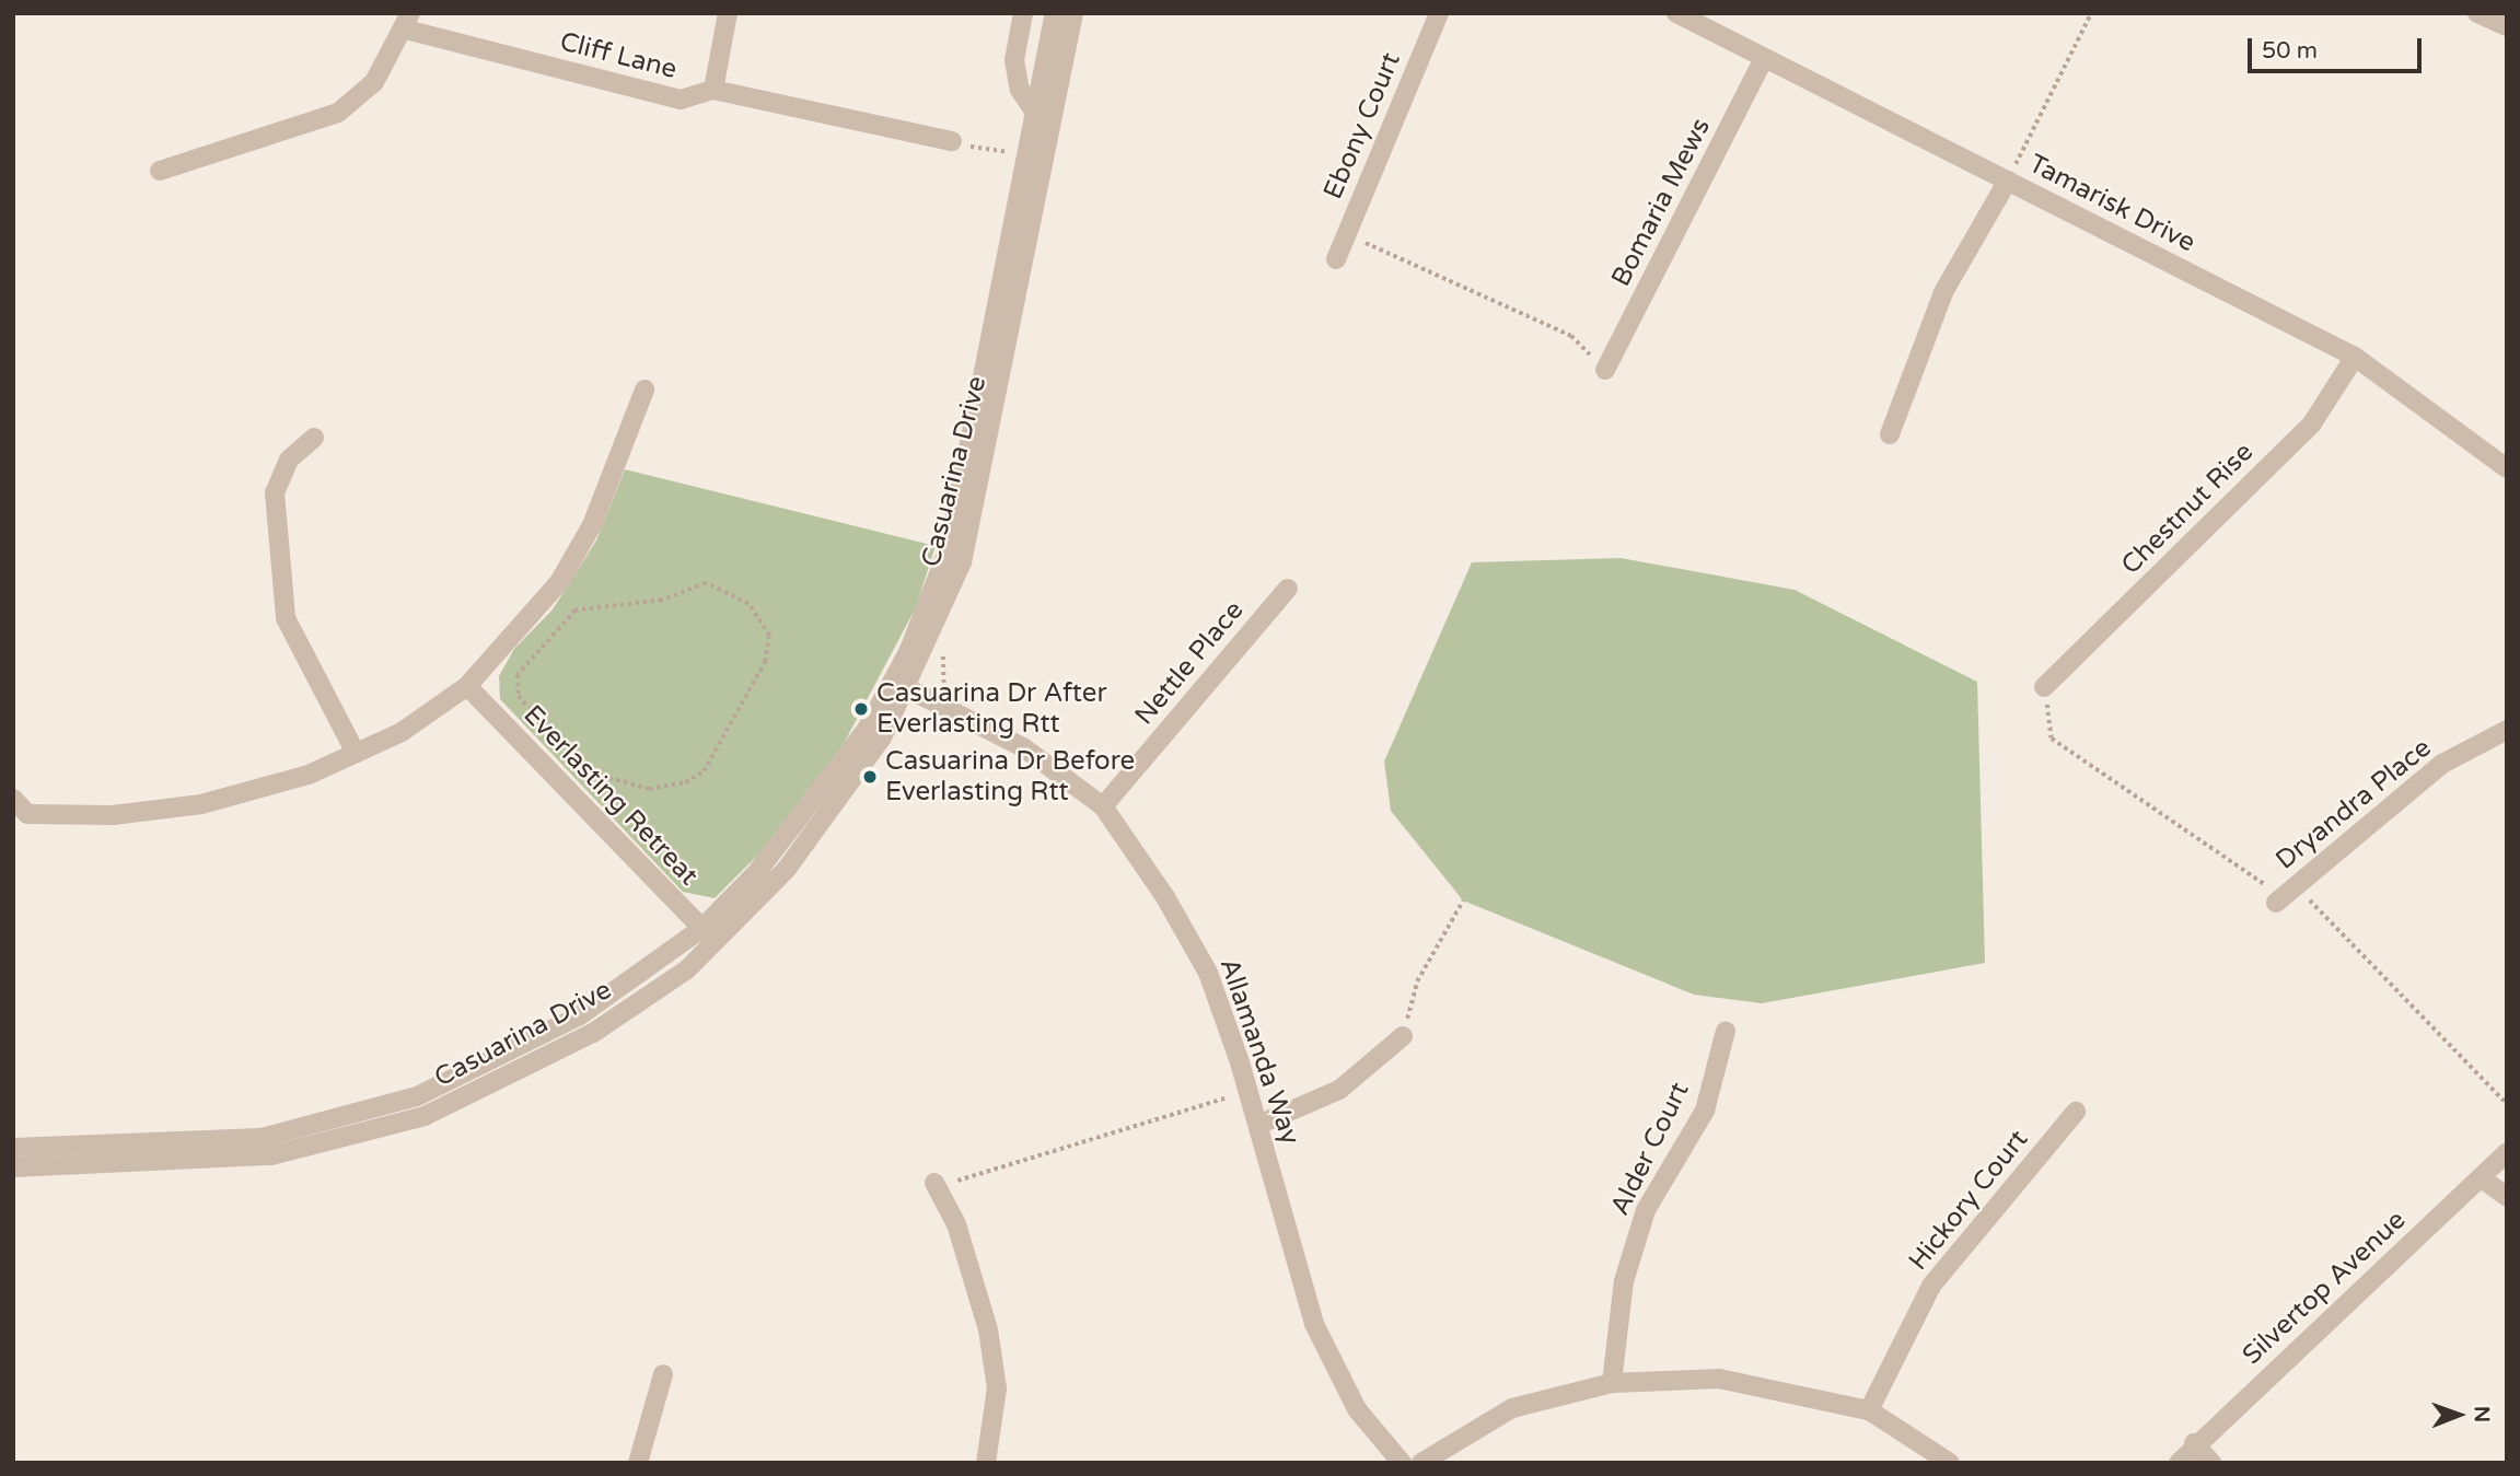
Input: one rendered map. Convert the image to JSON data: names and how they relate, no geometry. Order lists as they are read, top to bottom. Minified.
{"streets":{"street":["Cliff Lane","Ebony Court","Bomaria Mews","Tamarisk Drive","Casuarina Drive","Chestnut Rise","Nettle Place","Everlasting Retreat","Dryandra Place","Allamanda Way","Alder Court","Hickory Court","Silvertop Avenue"]},"crossings":[["Bomaria Mews","Tamarisk Drive"],["Tamarisk Drive","Chestnut Rise"],["Casuarina Drive","Everlasting Retreat"],["Casuarina Drive","Allamanda Way"],["Nettle Place","Allamanda Way"]],"places":["Casuarina Dr After Everlasting Rtt","Casuarina Dr Before Everlasting Rtt"],"scale_bar":"50 m","north":"right"}
